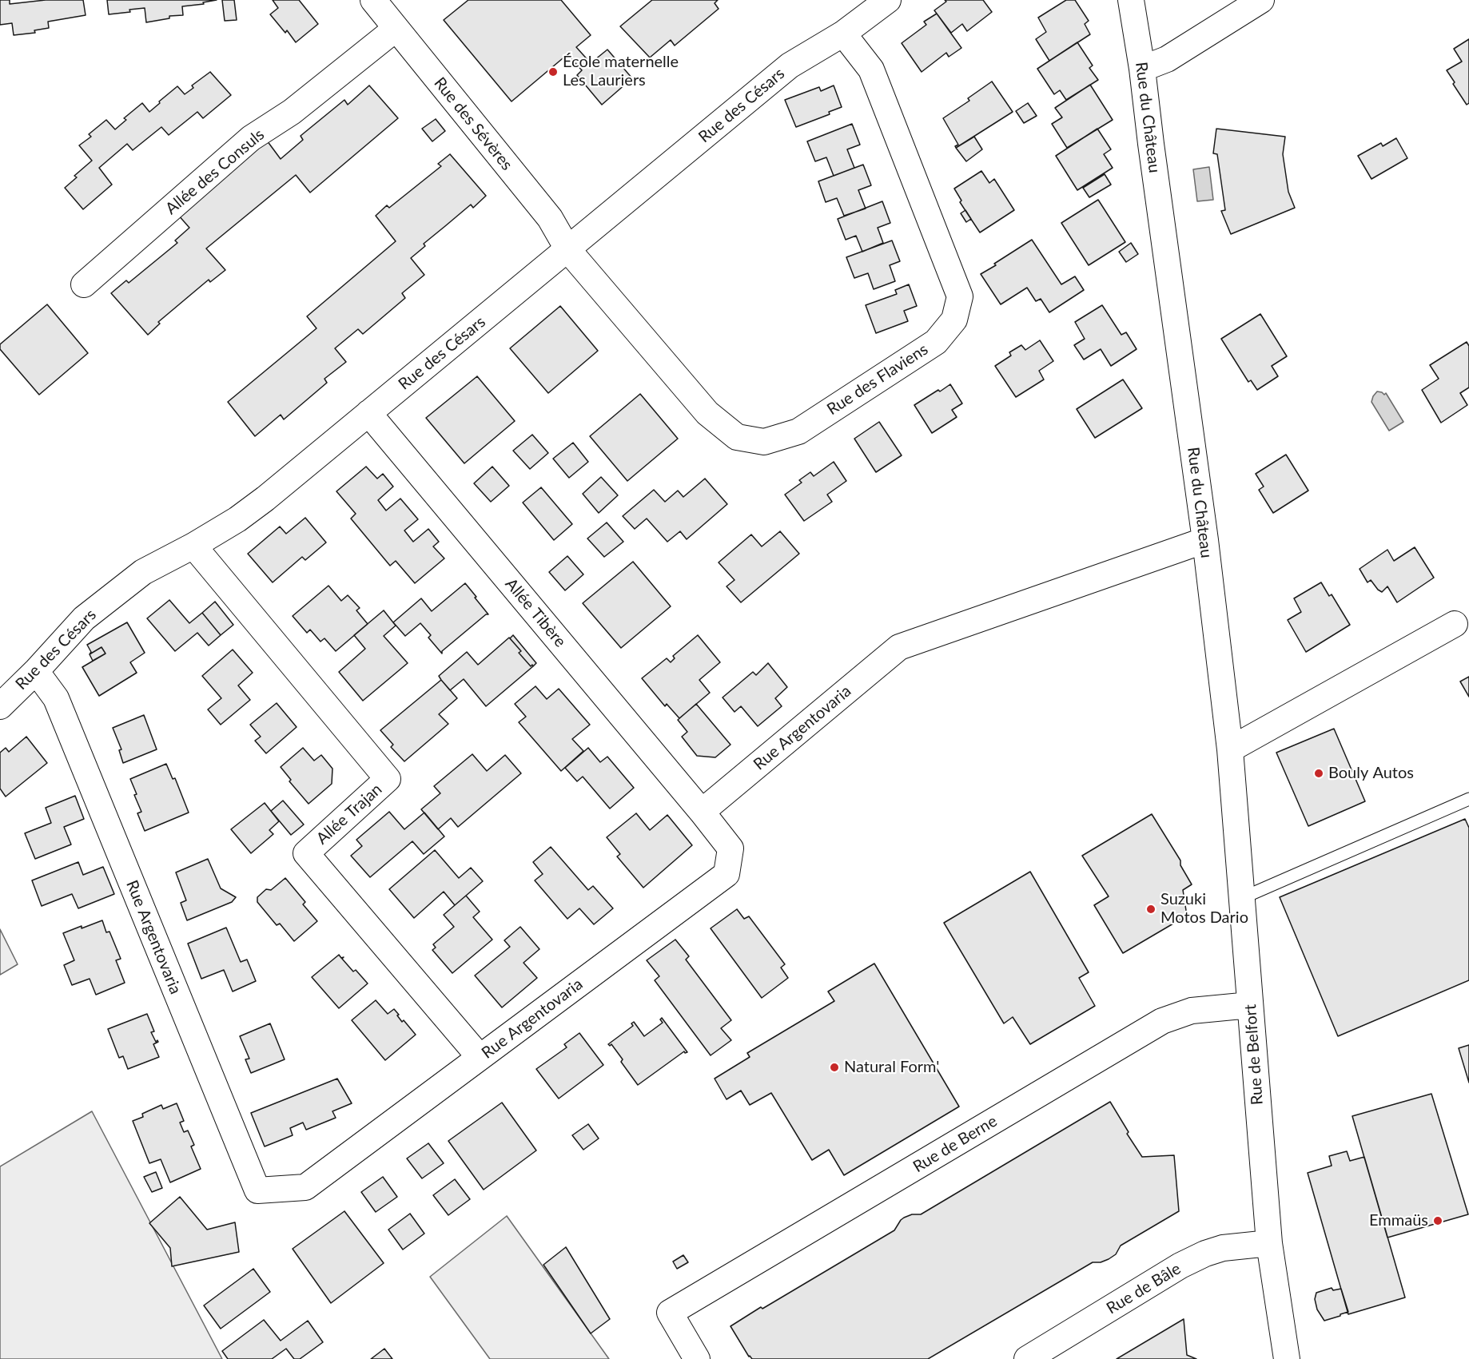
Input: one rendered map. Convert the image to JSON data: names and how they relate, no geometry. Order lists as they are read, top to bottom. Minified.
{"streets":{"street":["Rue des Césars","Rue du Château","Rue des Sévères","Allée des Consuls","Rue des Flaviens","Allée Tibère","Rue Argentovaria","Allée Trajan","Rue de Belfort","Rue de Berne","Rue de Bâle"]},"crossings":[["Rue des Césars","Rue des Sévères"],["Rue des Césars","Rue des Flaviens"],["Rue des Césars","Allée Tibère"],["Rue des Césars","Rue Argentovaria"],["Rue des Césars","Allée Trajan"],["Rue du Château","Rue Argentovaria"],["Rue du Château","Rue de Belfort"],["Rue des Sévères","Allée des Consuls"],["Rue des Sévères","Rue des Flaviens"],["Allée Tibère","Rue Argentovaria"],["Rue Argentovaria","Allée Trajan"],["Rue de Belfort","Rue de Berne"],["Rue de Belfort","Rue de Bâle"]],"places":["École maternelle Les Lauriers","Bouly Autos","Suzuki Motos Dario","Natural Form'","Emmaüs"]}
